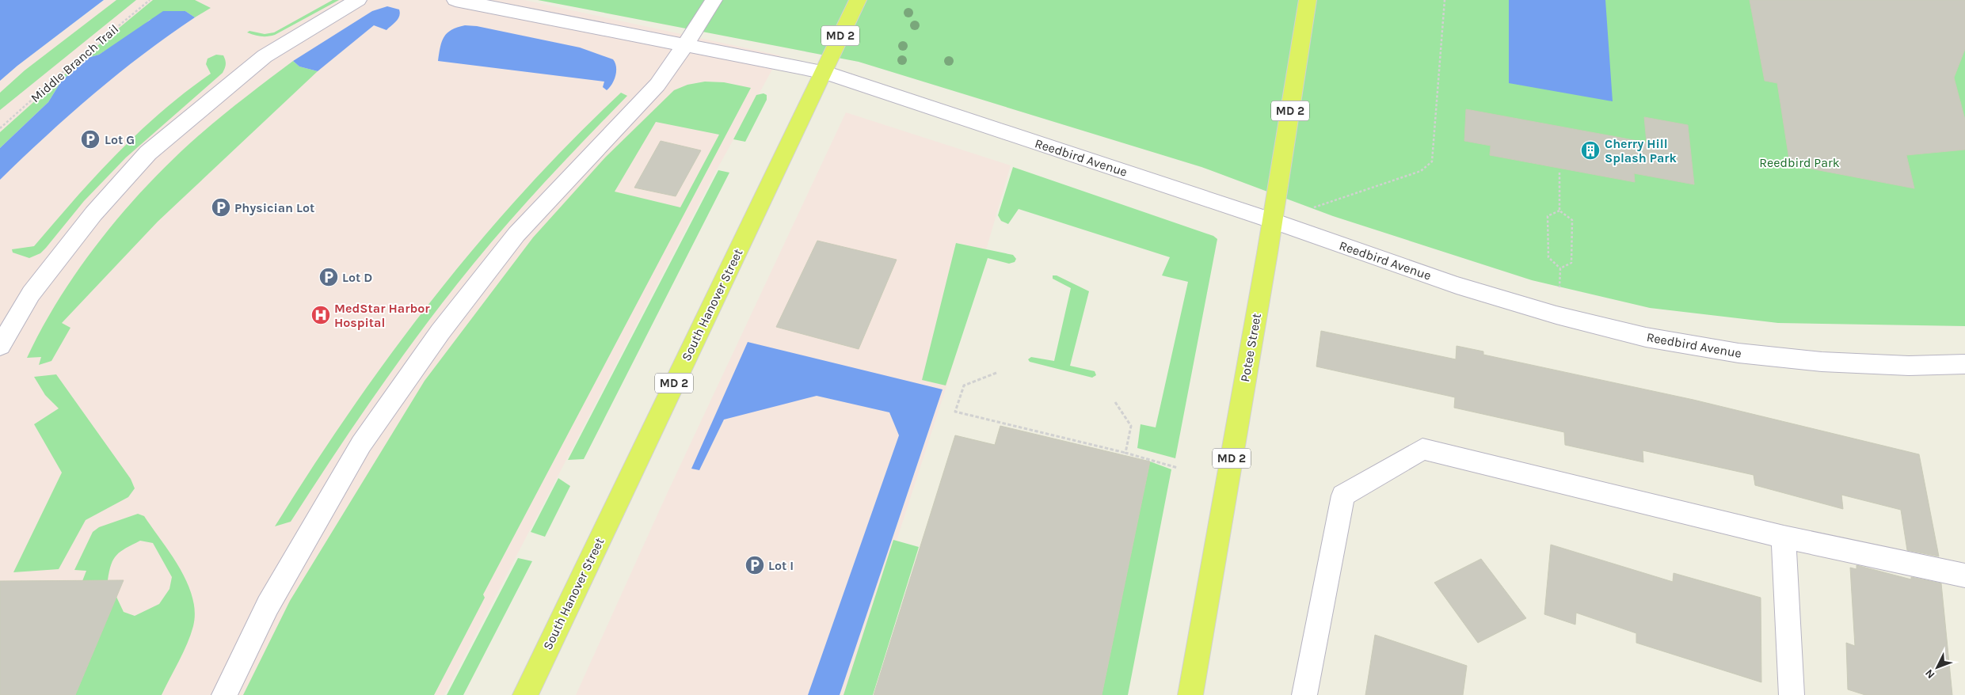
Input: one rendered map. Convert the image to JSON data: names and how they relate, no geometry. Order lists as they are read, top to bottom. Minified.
{"streets":{"main road":["MD 2","South Hanover Street","Potee Street"],"street":["Reedbird Avenue"],"path":["Middle Branch Trail"]},"crossings":[["Reedbird Avenue","South Hanover Street"],["Reedbird Avenue","Potee Street"]],"parks":["Reedbird Park"],"places":{"parking":["Lot G","Physician Lot","Lot D","Lot I"],"building":["Cherry Hill Splash Park"],"hospital":["MedStar Harbor Hospital"]},"north":"bottom left"}
